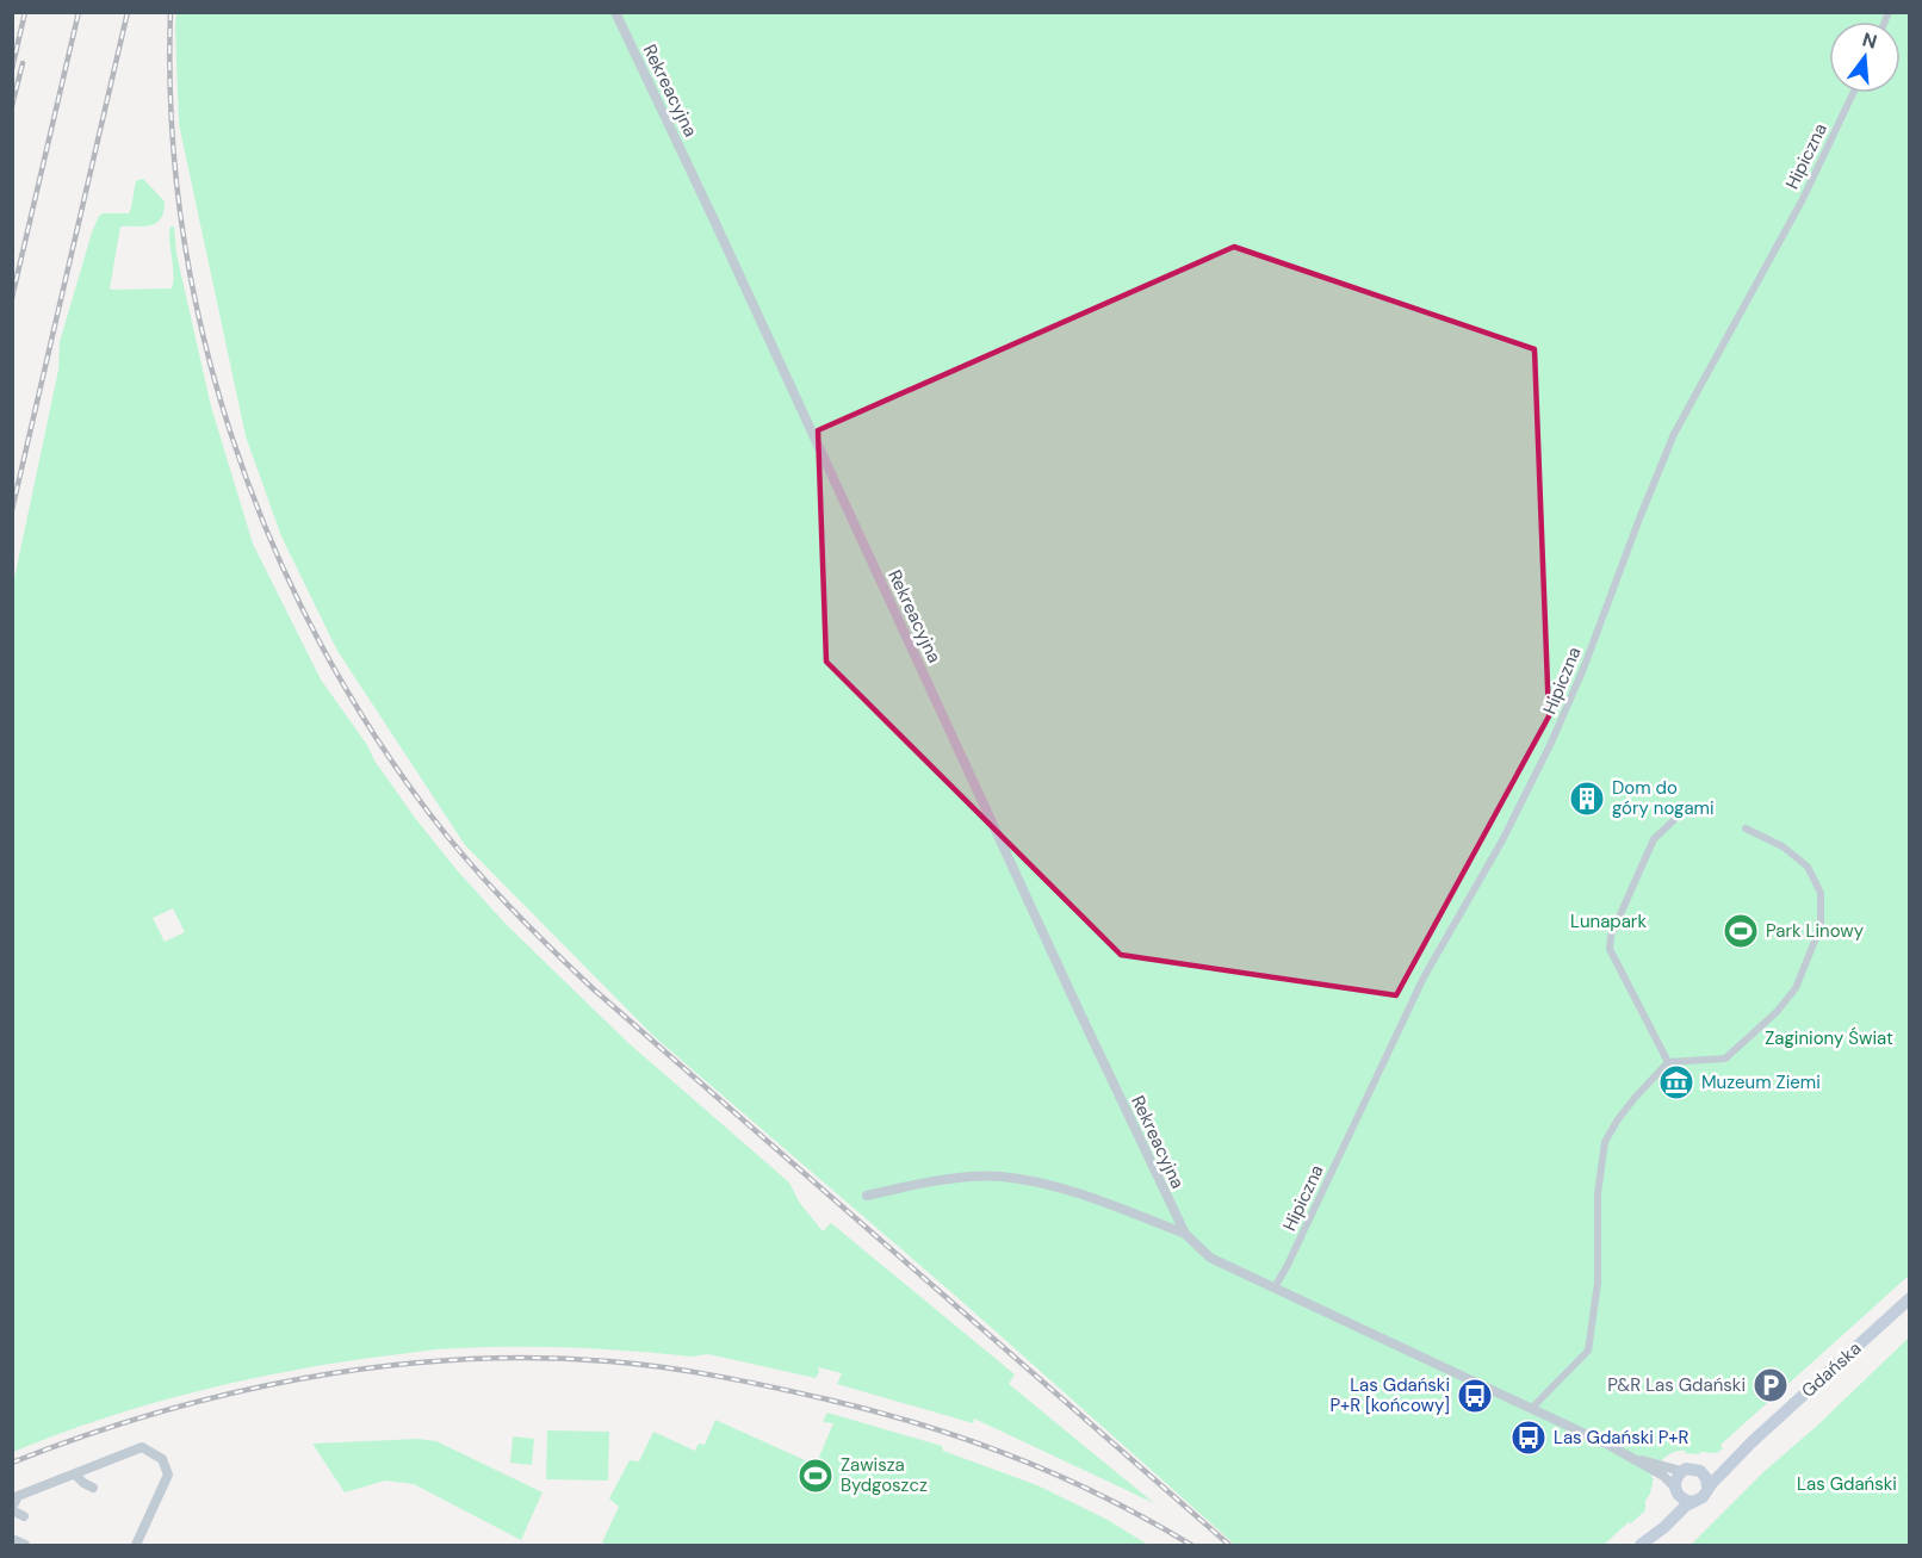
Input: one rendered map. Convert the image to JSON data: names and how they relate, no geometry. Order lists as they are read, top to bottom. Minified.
{"streets":{"main road":["Gdańska"],"street":["Rekreacyjna","Hipiczna"]},"crossings":[["Rekreacyjna","Hipiczna"],["Rekreacyjna","Gdańska"]],"parks":["Lunapark","Zaginiony Świat","Las Gdański"],"places":{"building":["Dom do góry nogami"],"sports":["Park Linowy","Zawisza Bydgoszcz"],"museum":["Muzeum Ziemi"],"parking":["P&R Las Gdański"],"bus stop":["Las Gdański P+R [końcowy]","Las Gdański P+R"]},"north":"top"}
